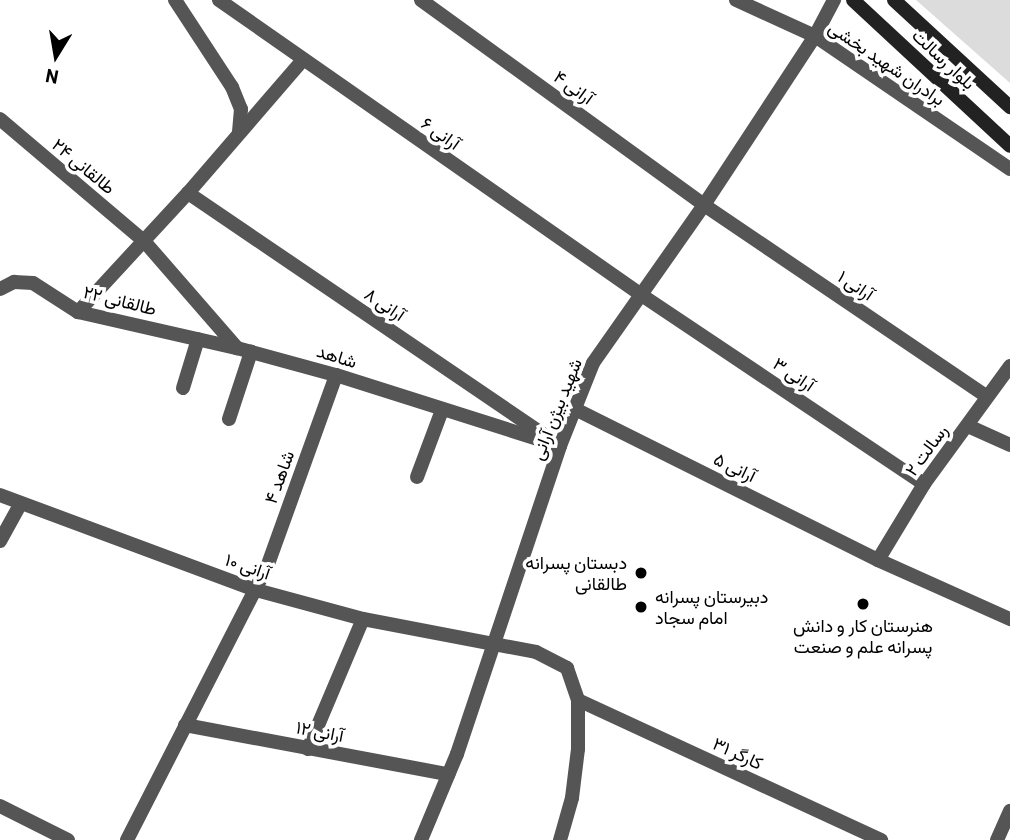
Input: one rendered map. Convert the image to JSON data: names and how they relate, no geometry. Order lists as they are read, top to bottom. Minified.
{"streets":{"main road":["بلوار رسالت"],"street":["برادران شهید بخشی","آرانی ۴","آرانی ۶","طالقانی ۲۴","آرانی ۱","طالقانی ۲۲","آرانی ۸","شاهد","آرانی ۳","شهید بیژن آرانی","رسالت ۲","آرانی ۵","شاهد ۴","آرانی ۱۰","آرانی ۱۲","کارگر ۳۱"]},"crossings":[["برادران شهید بخشی","شهید بیژن آرانی"],["آرانی ۴","آرانی ۱"],["آرانی ۴","شهید بیژن آرانی"],["آرانی ۶","آرانی ۳"],["آرانی ۶","شهید بیژن آرانی"],["آرانی ۱","شهید بیژن آرانی"],["آرانی ۱","رسالت ۲"],["طالقانی ۲۲","شاهد"],["آرانی ۸","شاهد"],["آرانی ۸","شهید بیژن آرانی"],["شاهد","شهید بیژن آرانی"],["شاهد","شاهد ۴"],["آرانی ۳","شهید بیژن آرانی"],["آرانی ۳","رسالت ۲"],["شهید بیژن آرانی","آرانی ۵"],["شهید بیژن آرانی","آرانی ۱۰"],["شهید بیژن آرانی","آرانی ۱۲"],["رسالت ۲","آرانی ۵"],["شاهد ۴","آرانی ۱۰"],["شاهد ۴","آرانی ۱۲"],["آرانی ۱۰","کارگر ۳۱"]],"places":["دبستان پسرانه طالقانی","هنرستان کار و دانش پسرانه علم و صنعت","دبیرستان پسرانه امام سجاد"],"north":"bottom"}
